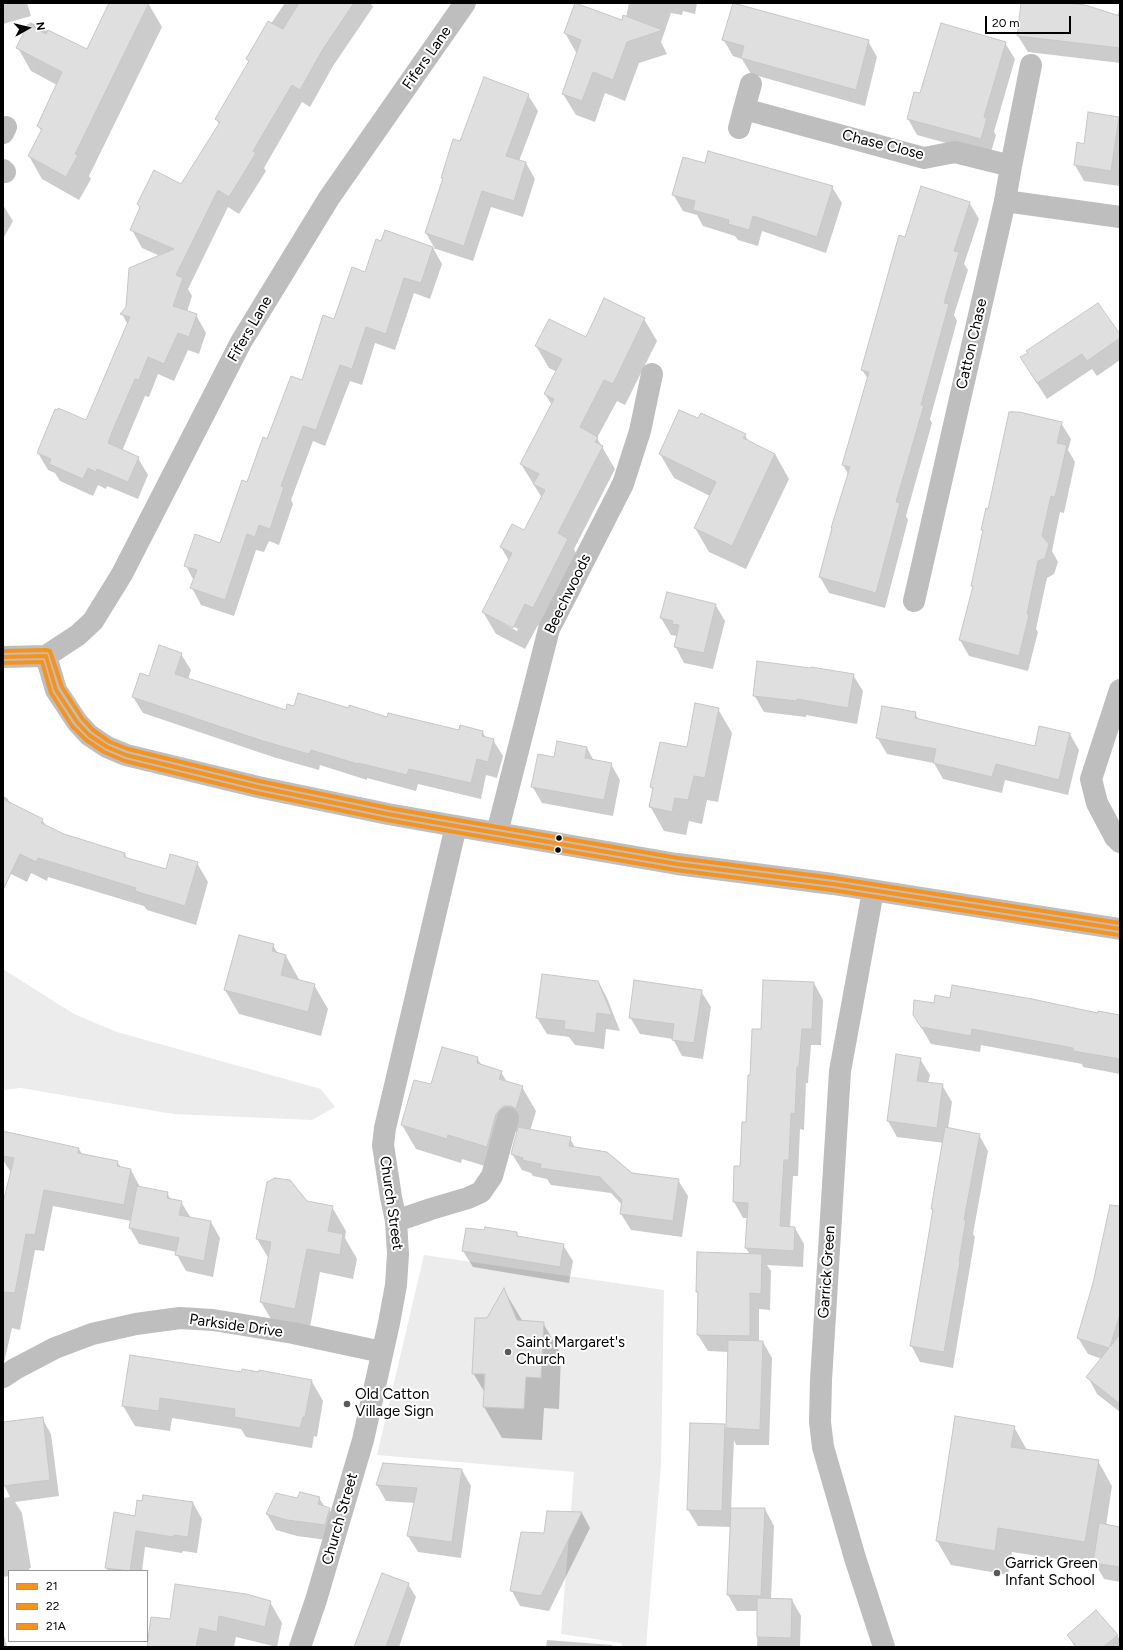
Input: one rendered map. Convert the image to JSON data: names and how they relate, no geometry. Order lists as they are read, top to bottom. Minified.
{"streets":{"street":["Fifers Lane","Chase Close","Catton Chase","Beechwoods","Church Street","Garrick Green","Parkside Drive"]},"crossings":[["Church Street","Parkside Drive"]],"places":["Saint Margaret's Church","Old Catton Village Sign","Garrick Green Infant School"],"lines":["transit line 21A","transit line 21","transit line 22"],"legend":["21","22","21A"],"scale_bar":"20 m","north":"right"}
